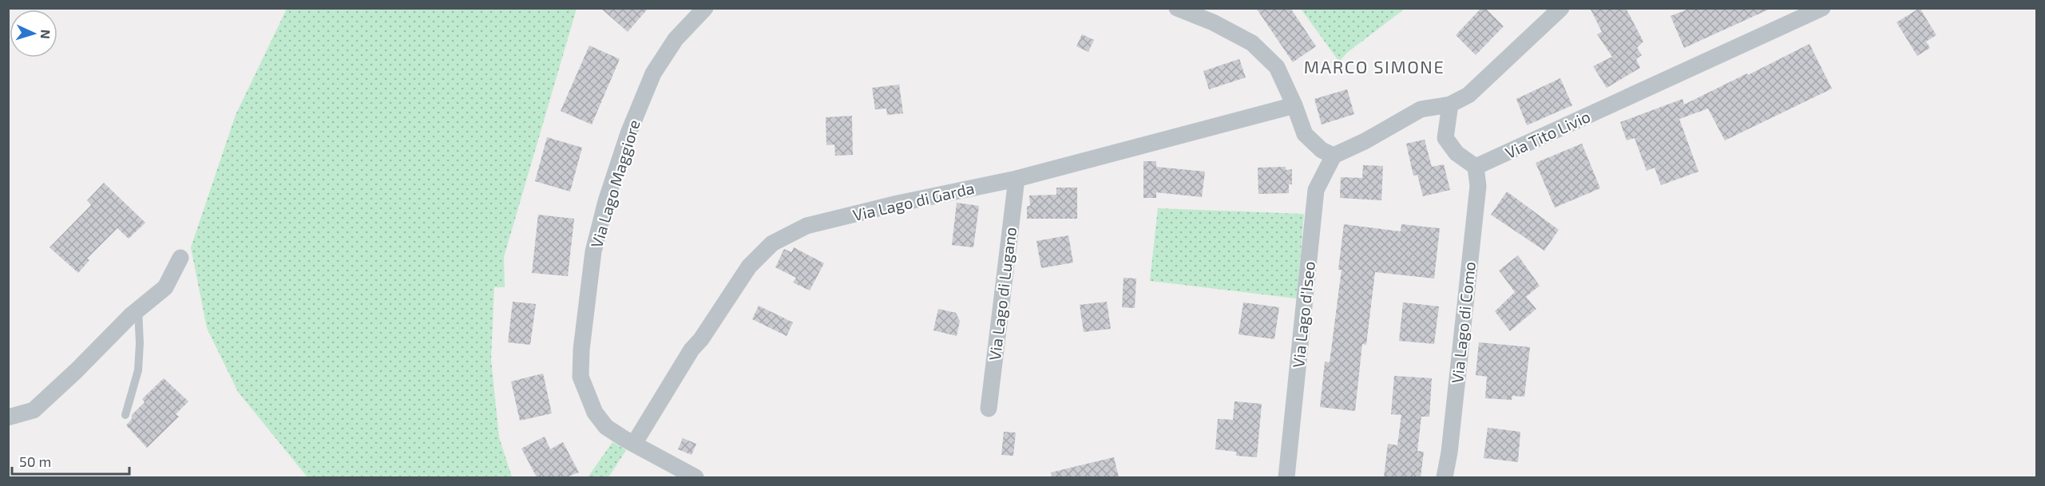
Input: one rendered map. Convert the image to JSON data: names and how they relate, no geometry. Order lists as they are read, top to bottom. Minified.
{"streets":{"street":["Via Tito Livio","Via Lago Maggiore","Via Lago di Garda","Via Lago di Lugano","Via Lago d'Iseo","Via Lago di Como"]},"crossings":[["Via Tito Livio","Via Lago di Como"],["Via Lago Maggiore","Via Lago di Garda"],["Via Lago di Garda","Via Lago di Lugano"]],"districts":["MARCO SIMONE"],"scale_bar":"50 m","north":"right"}
